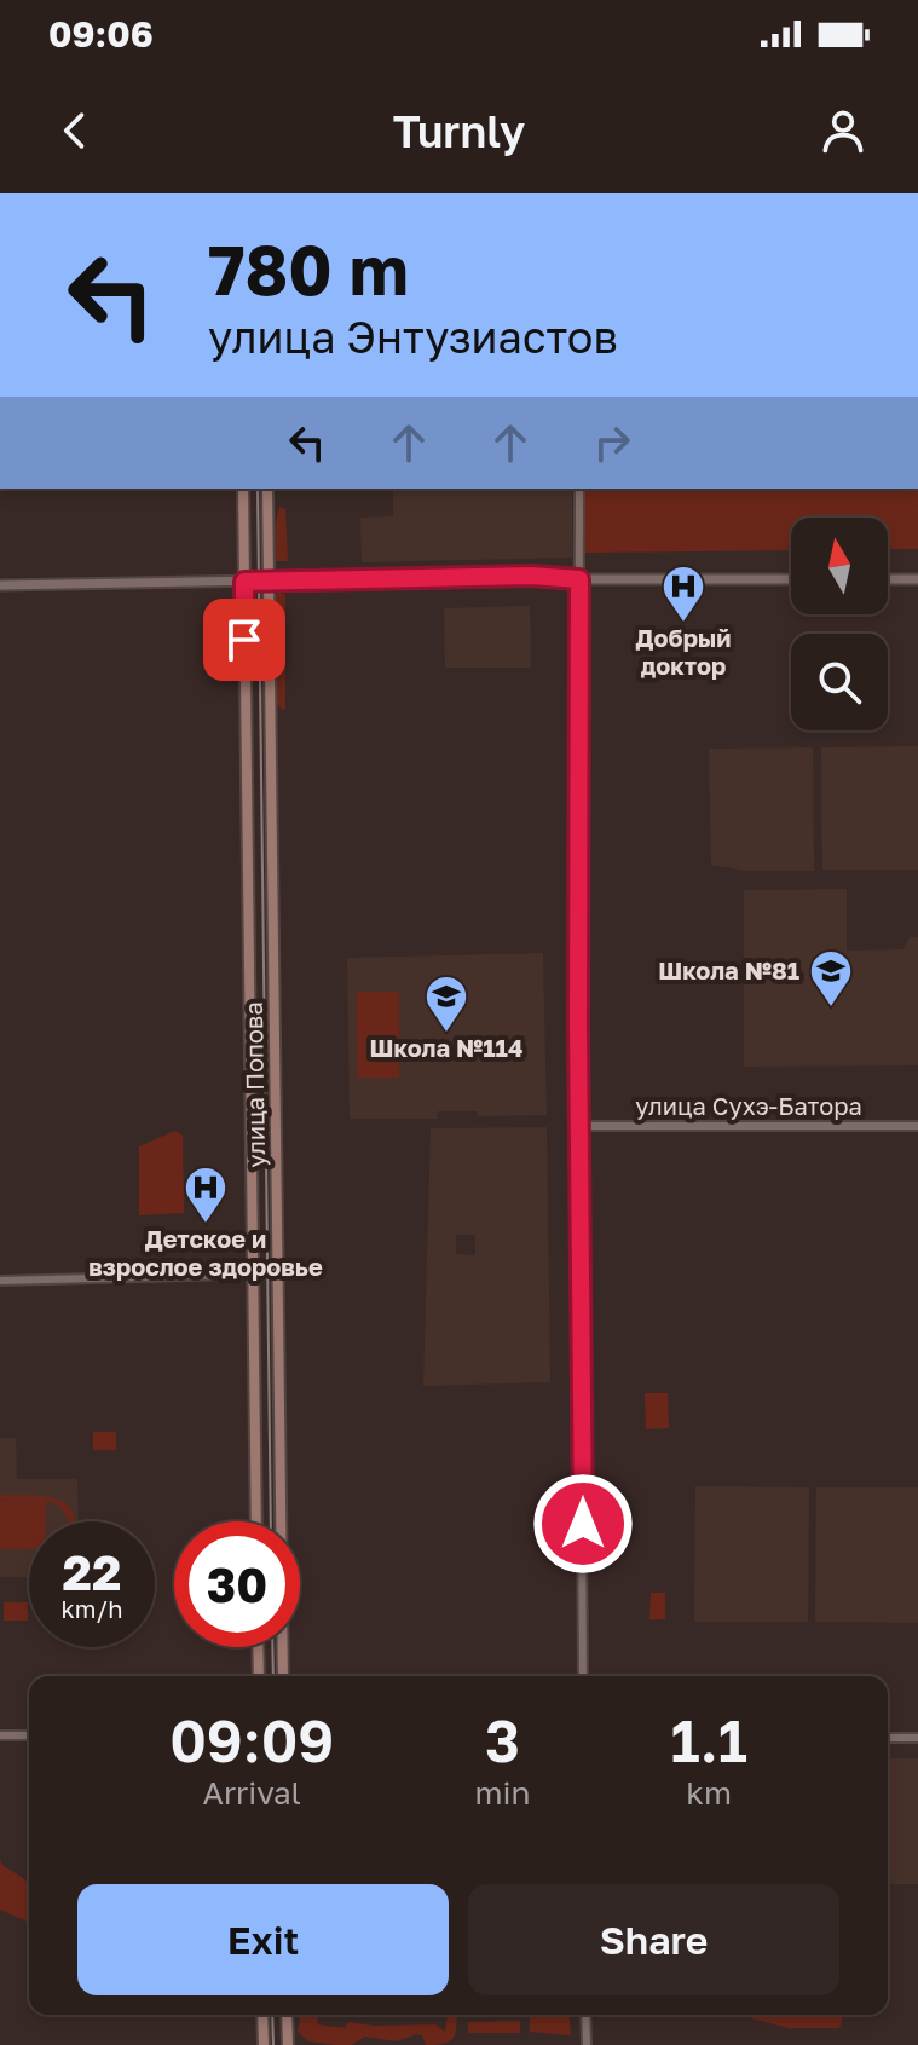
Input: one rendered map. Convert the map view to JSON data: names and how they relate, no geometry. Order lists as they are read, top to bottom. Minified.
{"streets":{"main road":["улица Попова"],"street":["улица Сухэ-Батора"]},"places":{"hospital":["Добрый доктор","Детское и взрослое здоровье"],"school or university":["Школа №81","Школа №114"]},"north":"top","page":{"status":"09:06","header":"Turnly","turn":["780 m","улица Энтузиастов"],"speed":"22 km/h","limit":"30","eta":["09:09","Arrival","3","min","1.1","km"],"buttons":["Exit","Share"]}}
